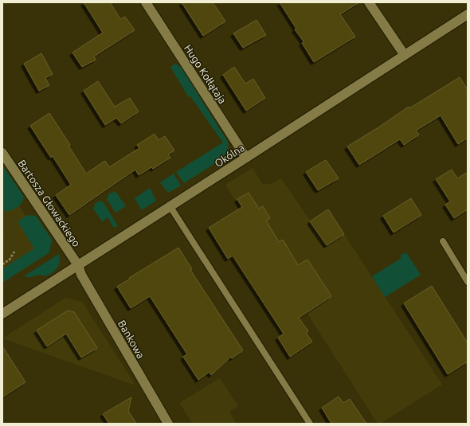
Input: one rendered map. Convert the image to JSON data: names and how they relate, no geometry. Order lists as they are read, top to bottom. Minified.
{"streets":{"street":["Hugo Kołłątaja","Okólna","Bartosza Głowackiego","Bankowa"]},"crossings":[["Hugo Kołłątaja","Okólna"],["Okólna","Bartosza Głowackiego"],["Okólna","Bankowa"],["Bartosza Głowackiego","Bankowa"]]}
